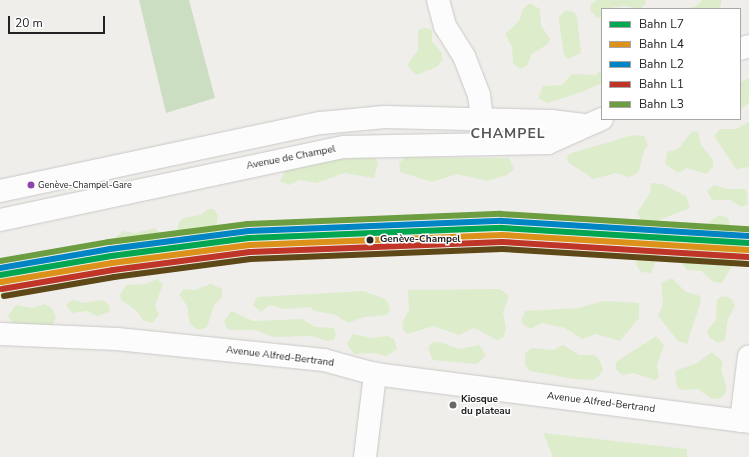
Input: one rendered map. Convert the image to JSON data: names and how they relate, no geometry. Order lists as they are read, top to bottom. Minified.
{"streets":{"street":["Avenue de Champel","Avenue Alfred-Bertrand"]},"districts":["CHAMPEL"],"places":["Genève-Champel-Gare","Genève-Champel","Kiosque du plateau"],"lines":["rail line L3","rail line L2","rail line L7","rail line L4","rail line L1"],"legend":["Bahn L7","Bahn L4","Bahn L2","Bahn L1","Bahn L3"],"scale_bar":"20 m"}
